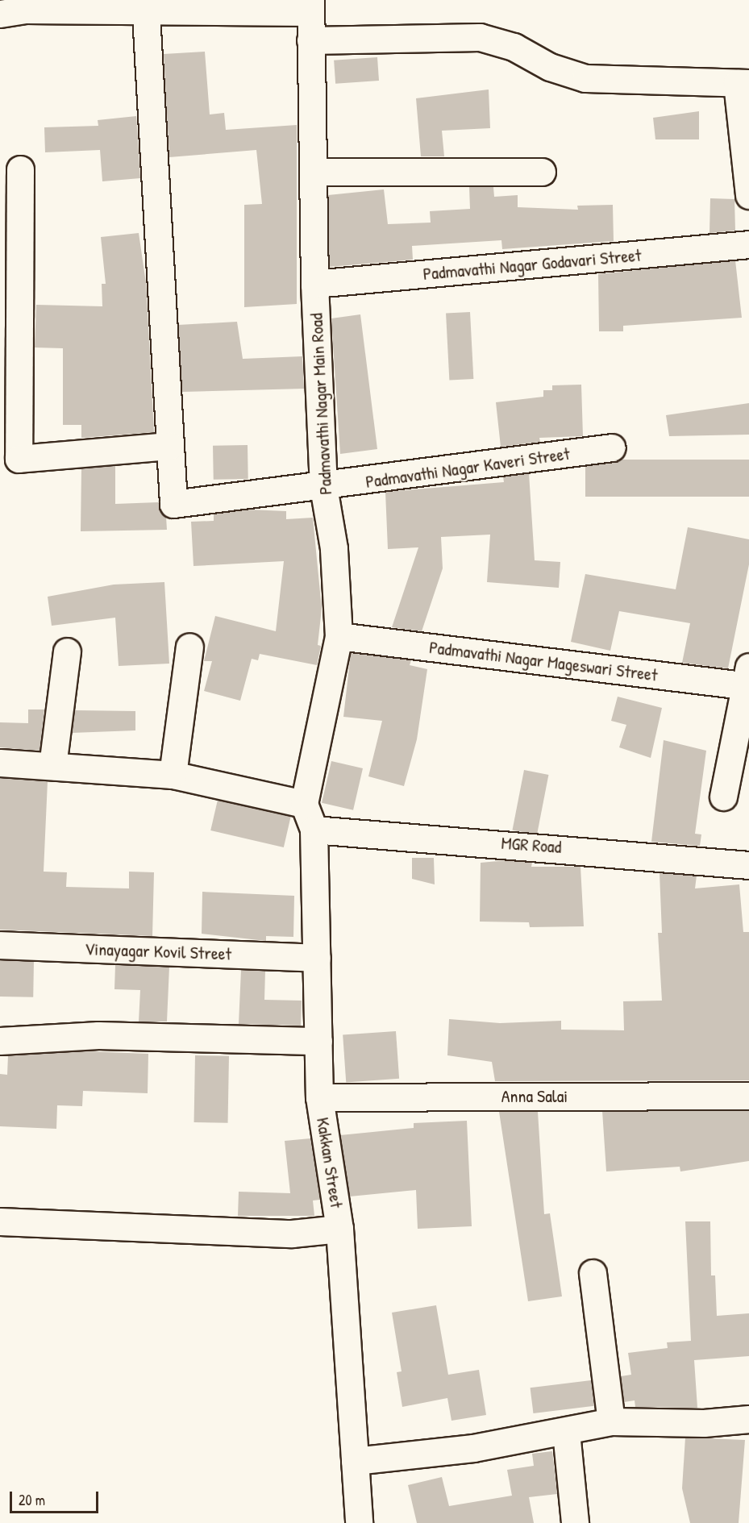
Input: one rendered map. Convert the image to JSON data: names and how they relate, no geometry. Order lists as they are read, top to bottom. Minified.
{"streets":{"street":["Padmavathi Nagar Godavari Street","Padmavathi Nagar Main Road","Padmavathi Nagar Kaveri Street","Padmavathi Nagar Mageswari Street","MGR Road","Vinayagar Kovil Street","Anna Salai","Kakkan Street"]},"crossings":[["Padmavathi Nagar Godavari Street","Padmavathi Nagar Main Road"],["Padmavathi Nagar Main Road","Padmavathi Nagar Kaveri Street"],["Padmavathi Nagar Main Road","Padmavathi Nagar Mageswari Street"],["Padmavathi Nagar Main Road","Kakkan Street"],["MGR Road","Kakkan Street"],["Vinayagar Kovil Street","Kakkan Street"],["Anna Salai","Kakkan Street"]],"scale_bar":"20 m"}
